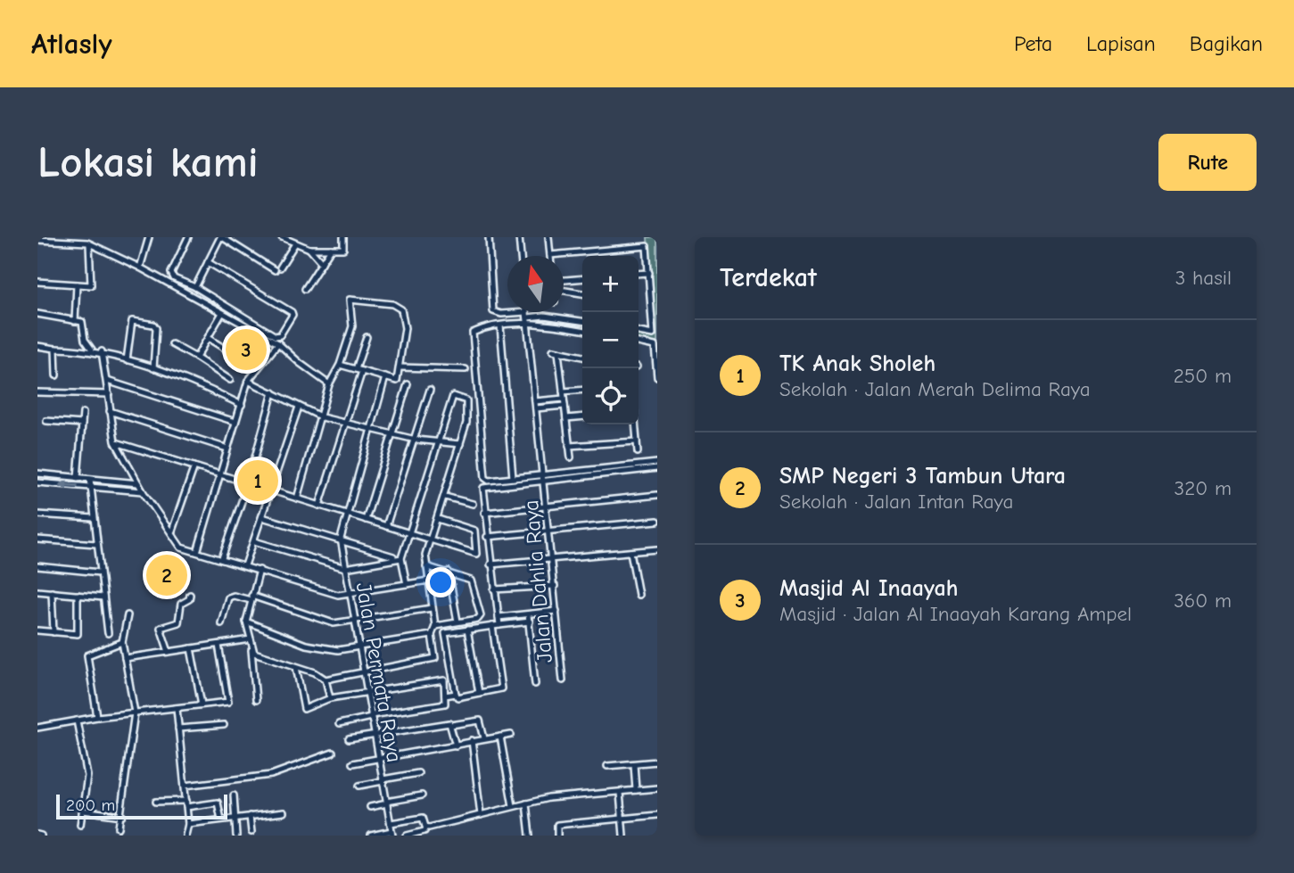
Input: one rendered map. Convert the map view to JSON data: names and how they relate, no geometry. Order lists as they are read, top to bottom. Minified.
{"streets":{"street":["Jalan Dahlia Raya","Jalan Permata Raya"]},"scale_bar":"200 m","north":"top","page":{"header":"Atlasly","nav":["Peta","Lapisan","Bagikan"],"buttons":"Rute","title":"Lokasi kami","heading":["Terdekat","3 hasil"],"map_buttons":["+","−"],"list":[{"mark":"1","name":"TK Anak Sholeh","note":"Sekolah · Jalan Merah Delima Raya","value":"250 m"},{"mark":"2","name":"SMP Negeri 3 Tambun Utara","note":"Sekolah · Jalan Intan Raya","value":"320 m"},{"mark":"3","name":"Masjid Al Inaayah","note":"Masjid · Jalan Al Inaayah Karang Ampel","value":"360 m"}],"pins":["3","1","2"],"scale":"200 m"}}
